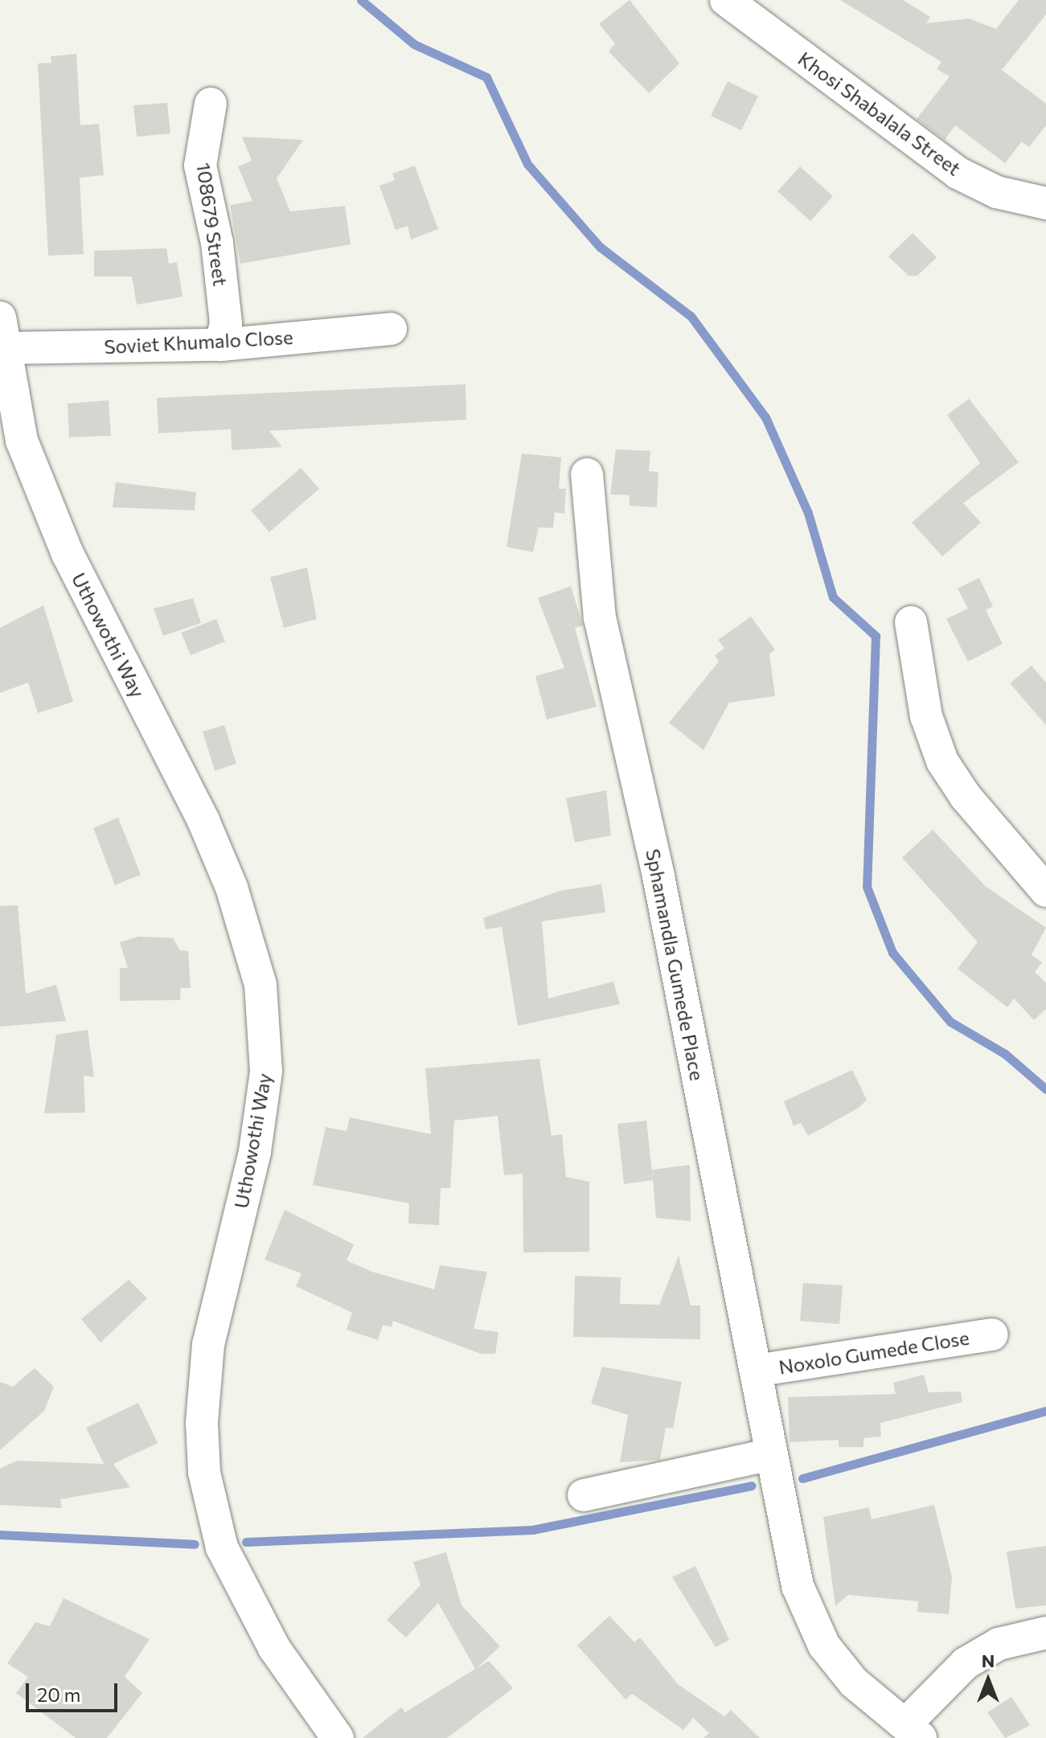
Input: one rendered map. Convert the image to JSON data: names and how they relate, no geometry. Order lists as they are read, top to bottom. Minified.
{"streets":{"street":["Khosi Shabalala Street","108679 Street","Soviet Khumalo Close","Uthowothi Way","Sphamandla Gumede Place","Noxolo Gumede Close"]},"crossings":[["108679 Street","Soviet Khumalo Close"],["Soviet Khumalo Close","Uthowothi Way"],["Sphamandla Gumede Place","Noxolo Gumede Close"]],"scale_bar":"20 m","north":"top"}
